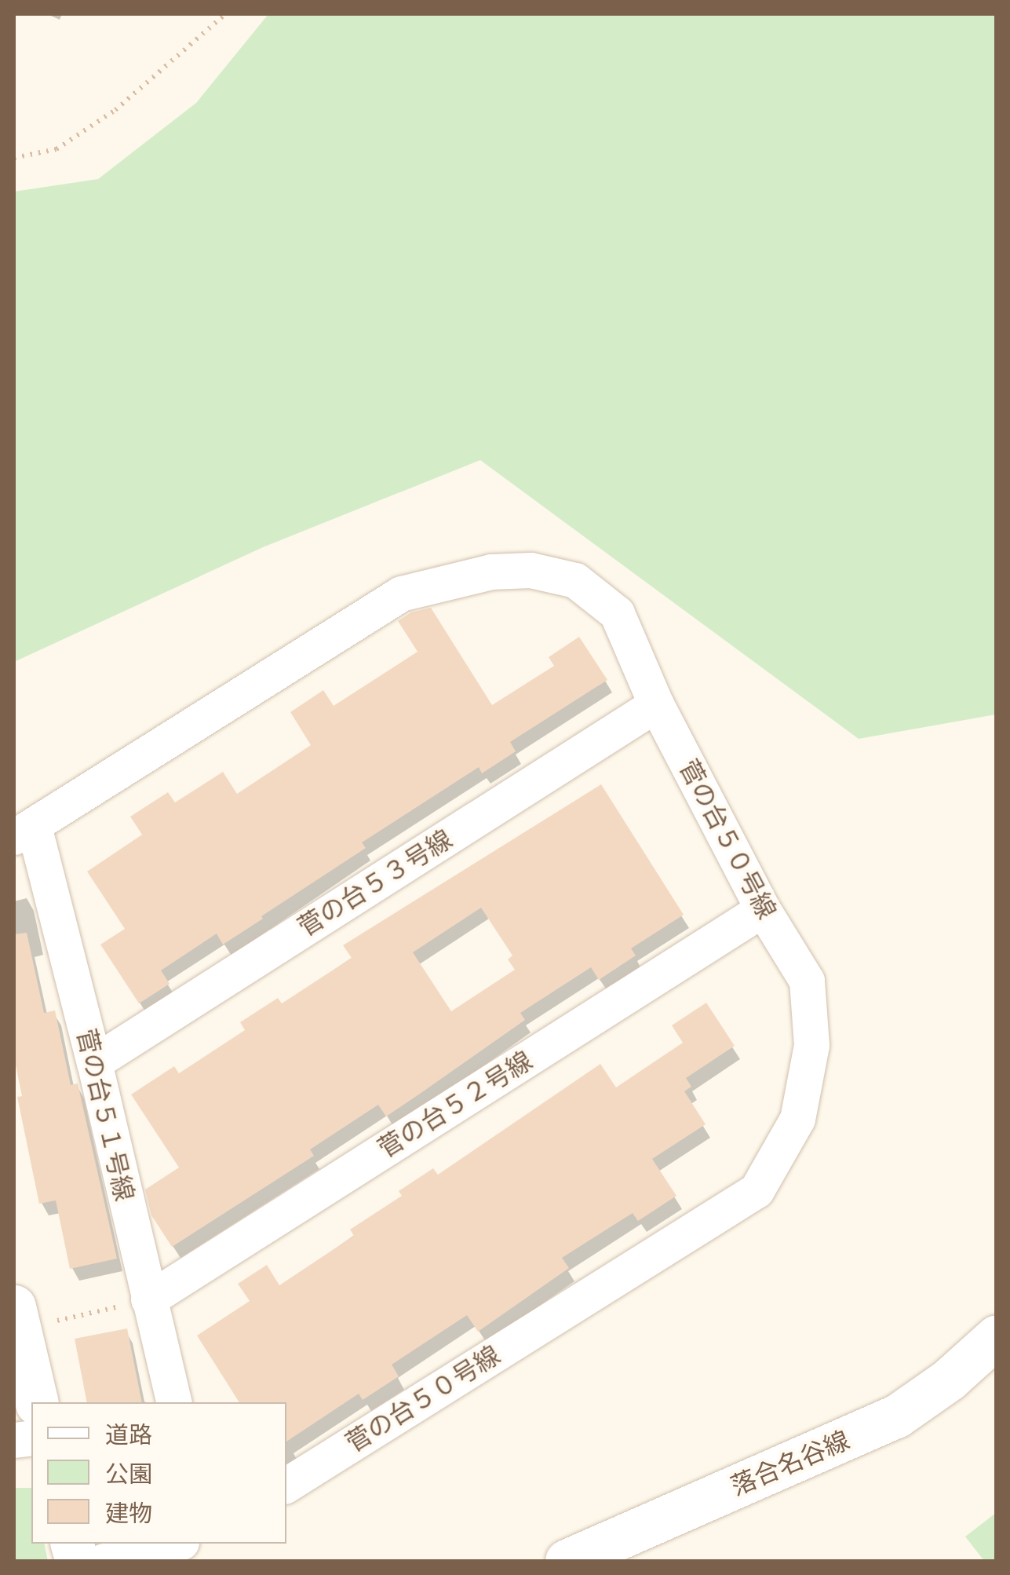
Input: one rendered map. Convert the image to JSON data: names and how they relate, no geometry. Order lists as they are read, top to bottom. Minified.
{"streets":{"street":["菅の台５０号線","菅の台５３号線","菅の台５２号線","菅の台５１号線","落合名谷線"]},"crossings":[["菅の台５０号線","菅の台５３号線"],["菅の台５０号線","菅の台５２号線"],["菅の台５０号線","菅の台５１号線"],["菅の台５３号線","菅の台５１号線"],["菅の台５２号線","菅の台５１号線"]],"legend":["道路","公園","建物"]}
